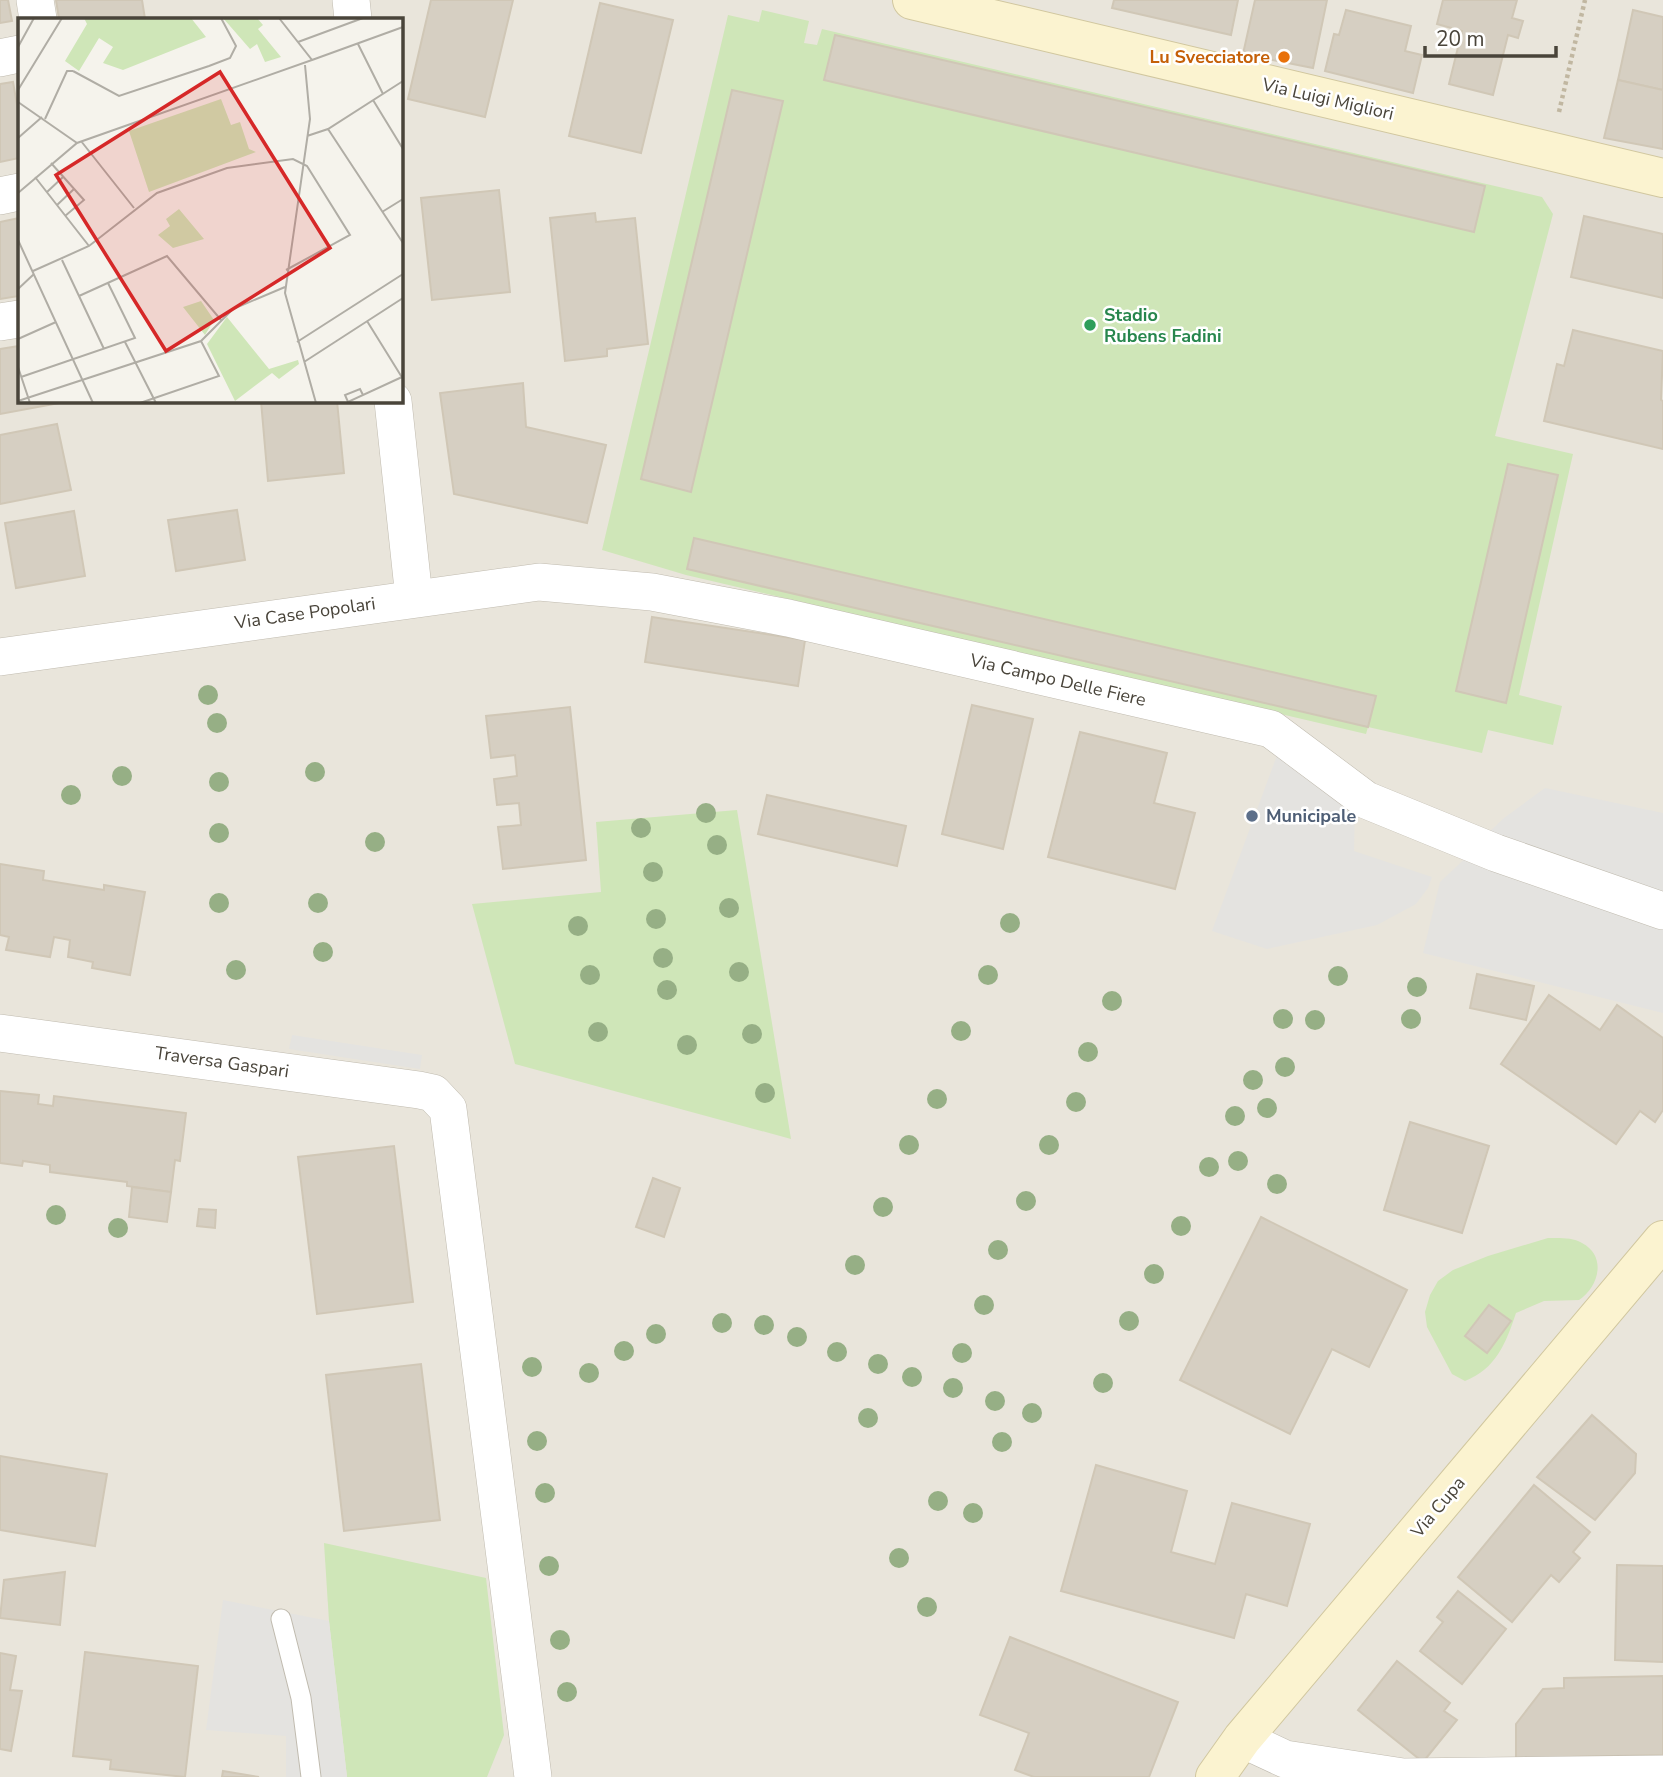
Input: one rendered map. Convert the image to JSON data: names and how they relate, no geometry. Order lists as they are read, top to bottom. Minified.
{"streets":{"main road":["Via Luigi Migliori","Via Cupa"],"street":["Via Case Popolari","Via Campo Delle Fiere","Traversa Gaspari"]},"crossings":[["Via Case Popolari","Via Campo Delle Fiere"]],"places":["Lu Svecciatore","Stadio Rubens Fadini","Municipale"],"scale_bar":"20 m"}
